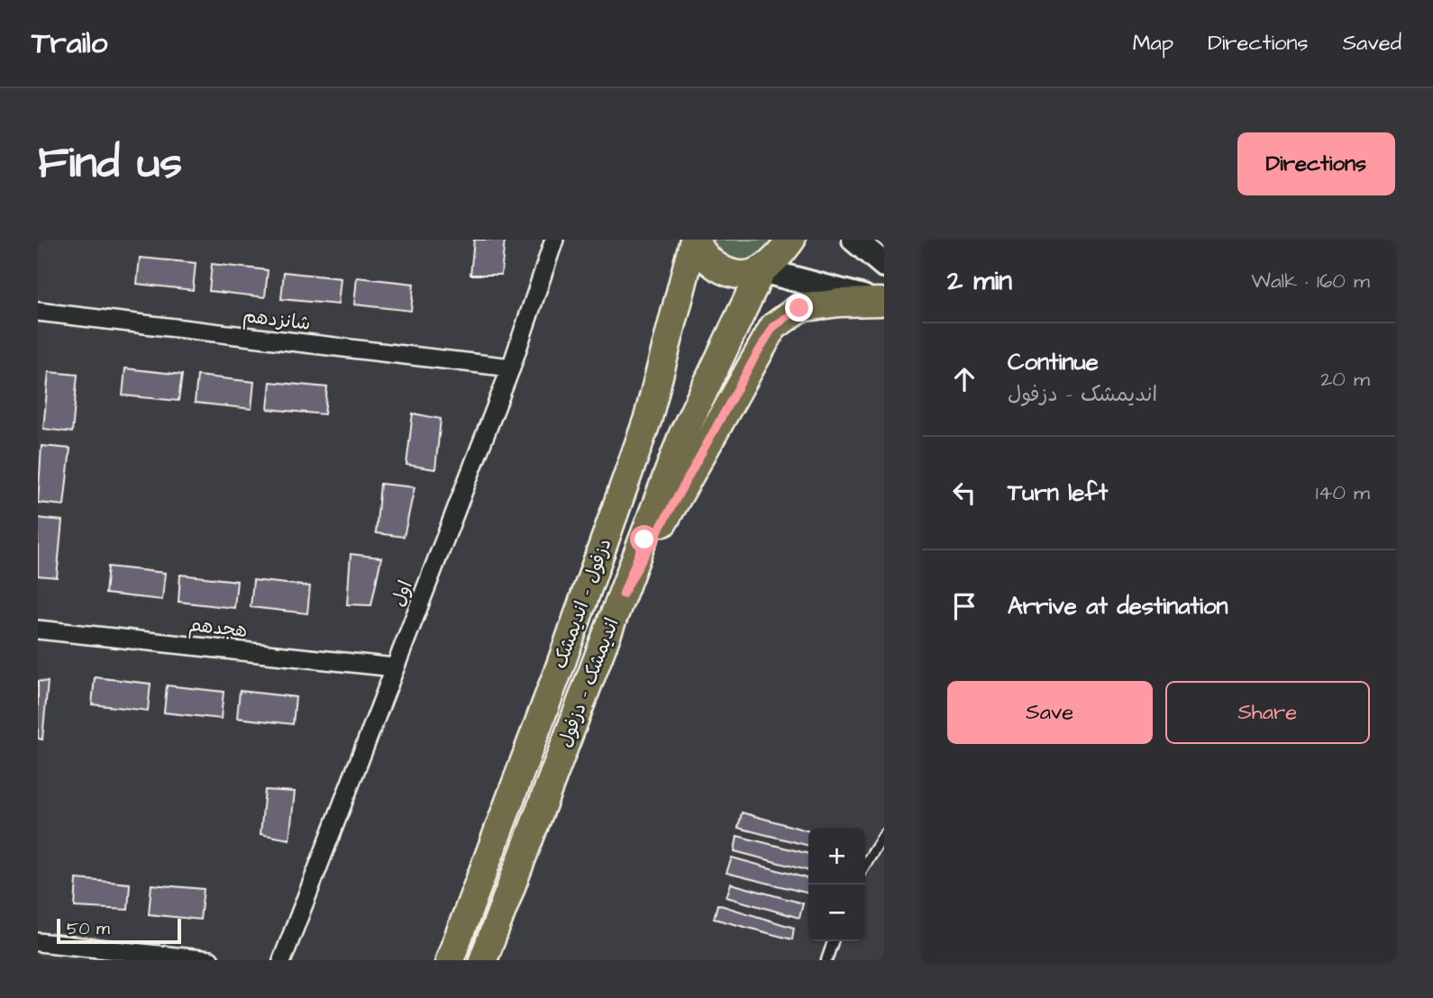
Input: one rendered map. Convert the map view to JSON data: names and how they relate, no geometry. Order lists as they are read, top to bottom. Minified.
{"streets":{"main road":["دزفول - اندیمشک","اندیمشک - دزفول"],"street":["شانزدهم","اول","هجدهم"]},"crossings":[["شانزدهم","اول"],["اول","هجدهم"]],"scale_bar":"50 m","page":{"header":"Trailo","nav":["Map","Directions","Saved"],"buttons":["Directions",["Save","Share"]],"title":"Find us","heading":["2 min","Walk · 160 m"],"list":[["Continue","اندیمشک - دزفول","20 m"],["Turn left","140 m"],"Arrive at destination"],"map_buttons":["+","−"],"scale":"50 m"}}
